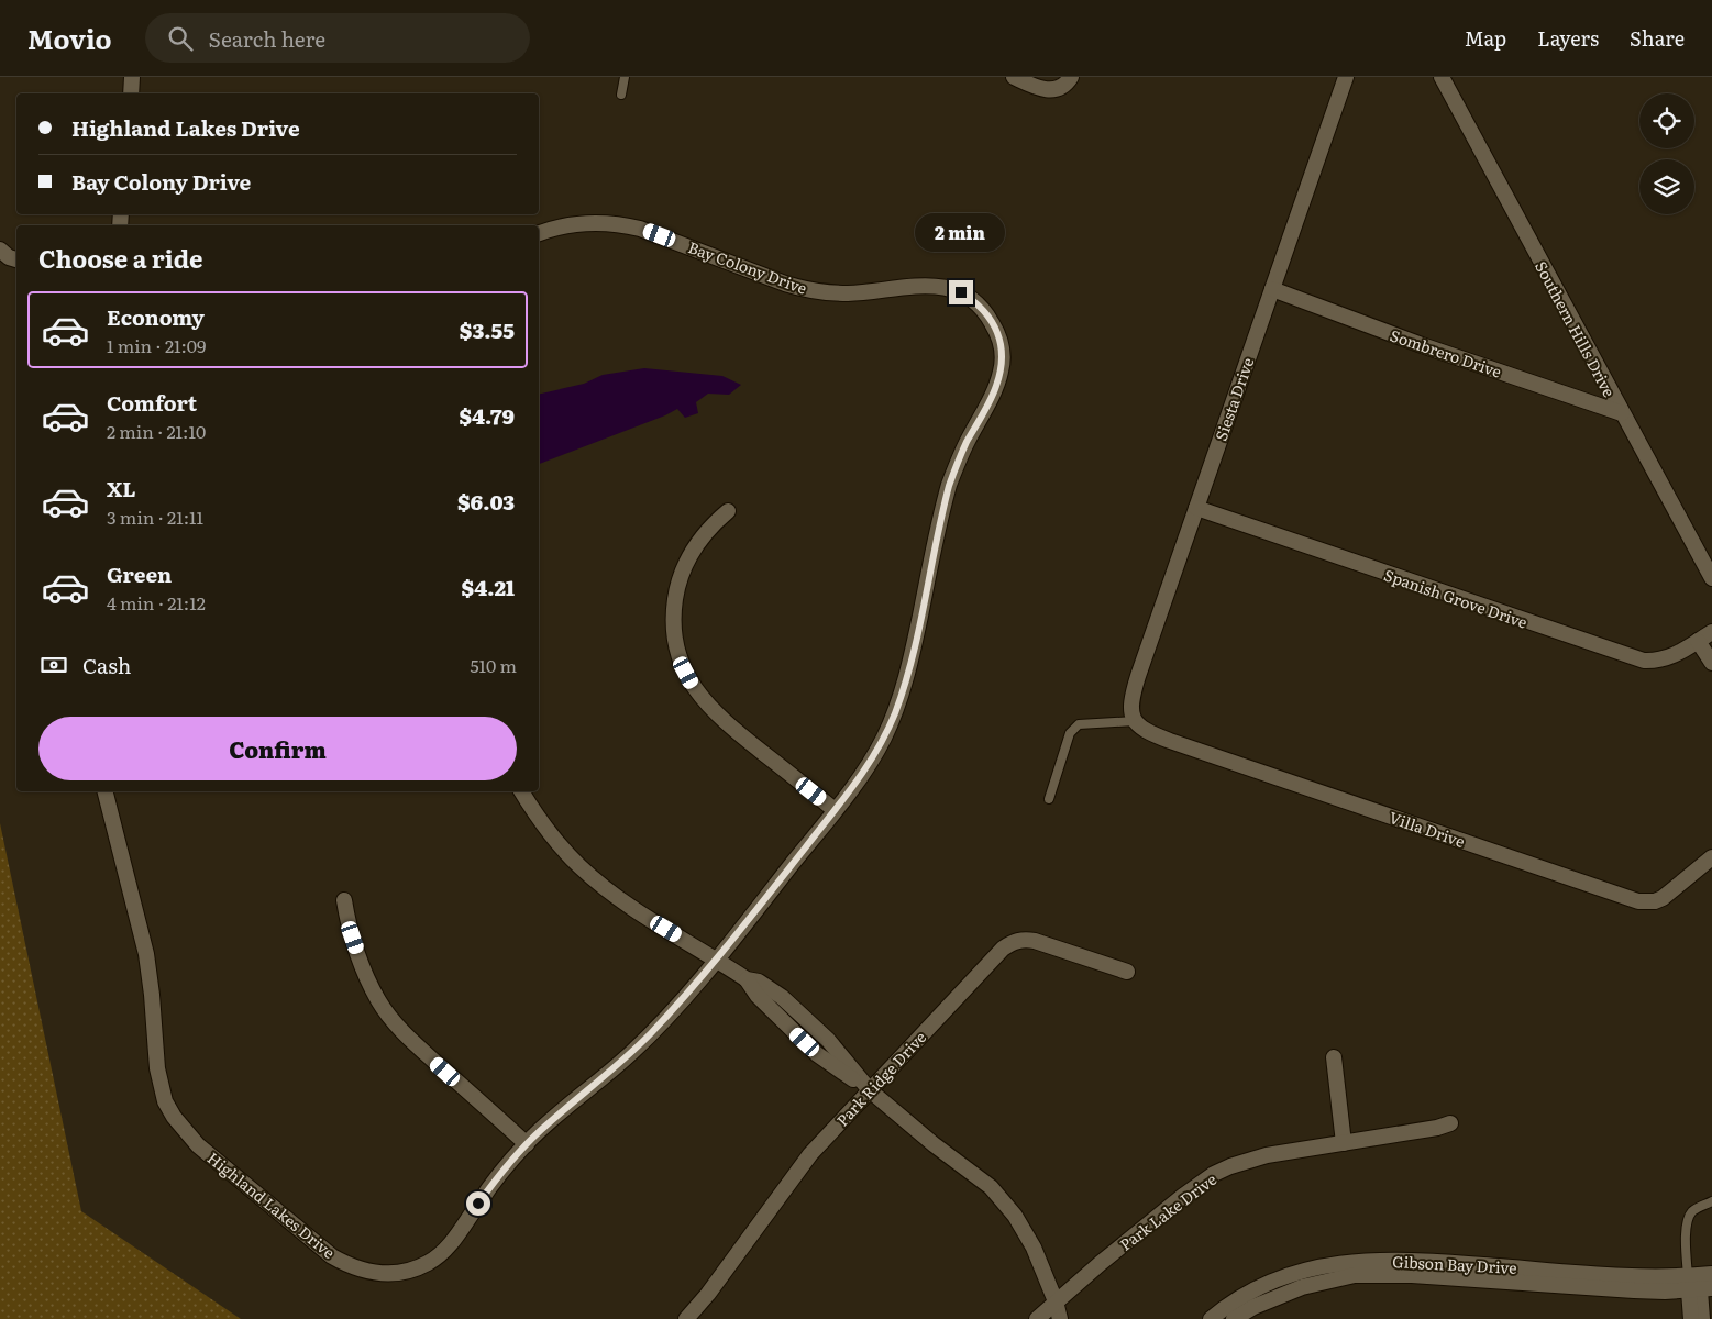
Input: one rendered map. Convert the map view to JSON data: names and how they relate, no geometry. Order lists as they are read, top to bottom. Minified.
{"streets":{"street":["Bay Colony Drive","Southern Hills Drive","Sombrero Drive","Siesta Drive","Spanish Grove Drive","Villa Drive","Park Ridge Drive","Highland Lakes Drive","Park Lake Drive","Gibson Bay Drive"]},"crossings":[["Bay Colony Drive","Highland Lakes Drive"],["Southern Hills Drive","Sombrero Drive"],["Sombrero Drive","Siesta Drive"],["Siesta Drive","Spanish Grove Drive"],["Siesta Drive","Villa Drive"]],"page":{"header":"Movio","search":"Search here","nav":["Map","Layers","Share"],"banner":["Highland Lakes Drive","Bay Colony Drive"],"bubble":"2 min","heading":"Choose a ride","list":[{"name":"Economy","note":"1 min · 21:09","value":"$3.55"},{"name":"Comfort","note":"2 min · 21:10","value":"$4.79"},{"name":"XL","note":"3 min · 21:11","value":"$6.03"},{"name":"Green","note":"4 min · 21:12","value":"$4.21"}],"pay":["Cash","510 m"],"buttons":"Confirm"}}
